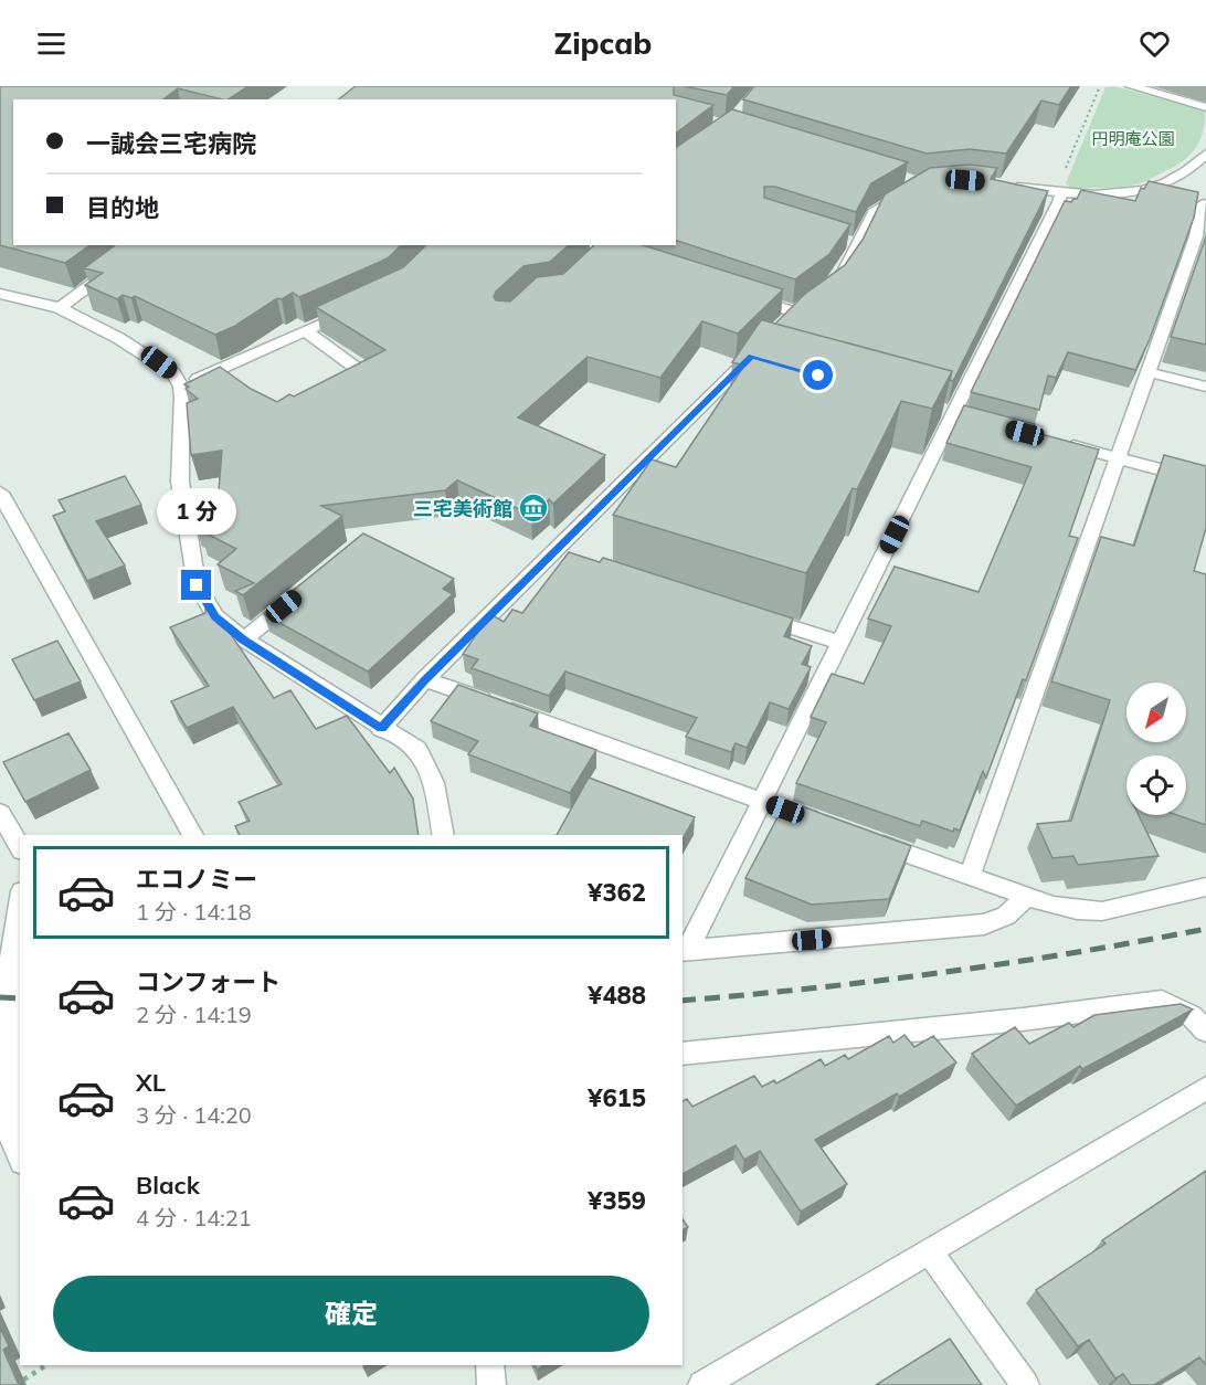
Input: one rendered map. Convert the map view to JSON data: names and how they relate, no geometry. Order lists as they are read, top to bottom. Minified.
{"parks":["円明庵公園"],"places":{"museum":["三宅美術館"]},"north":"bottom left","page":{"header":"Zipcab","banner":["一誠会三宅病院","目的地"],"bubble":"1 分","list":[{"name":"エコノミー","note":"1 分 · 14:18","value":"¥362"},{"name":"コンフォート","note":"2 分 · 14:19","value":"¥488"},{"name":"XL","note":"3 分 · 14:20","value":"¥615"},{"name":"Black","note":"4 分 · 14:21","value":"¥359"}],"buttons":"確定"}}
